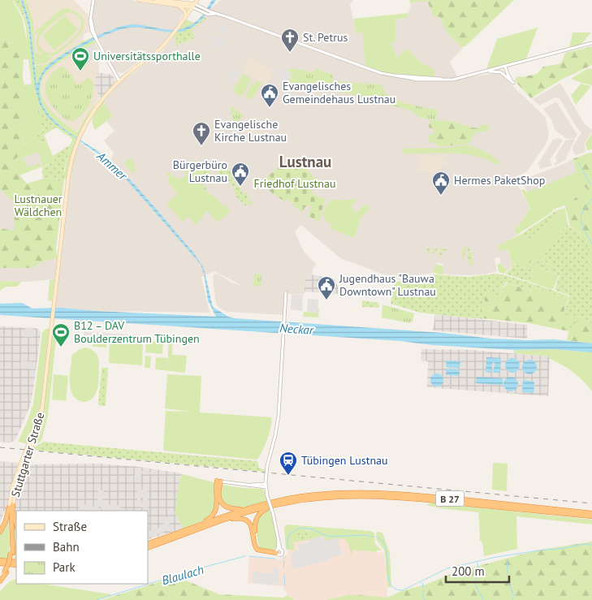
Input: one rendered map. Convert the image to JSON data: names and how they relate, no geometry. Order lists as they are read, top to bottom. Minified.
{"streets":{"highway":["B 27"],"main road":["Stuttgarter Straße"]},"districts":["Lustnau"],"water":["Ammer","Neckar","Blaulach"],"parks":["Friedhof Lustnau","Lustnauer Wäldchen"],"places":{"church":["St. Petrus","Evangelische Kirche Lustnau"],"sports":["Universitätssporthalle","B12 – DAV Boulderzentrum Tübingen"],"public building":["Evangelisches Gemeindehaus Lustnau","Bürgerbüro Lustnau","Hermes PaketShop","Jugendhaus \"Bauwa Downtown\" Lustnau"],"station":["Tübingen Lustnau"]},"legend":["Straße","Bahn","Park"],"scale_bar":"200 m"}
